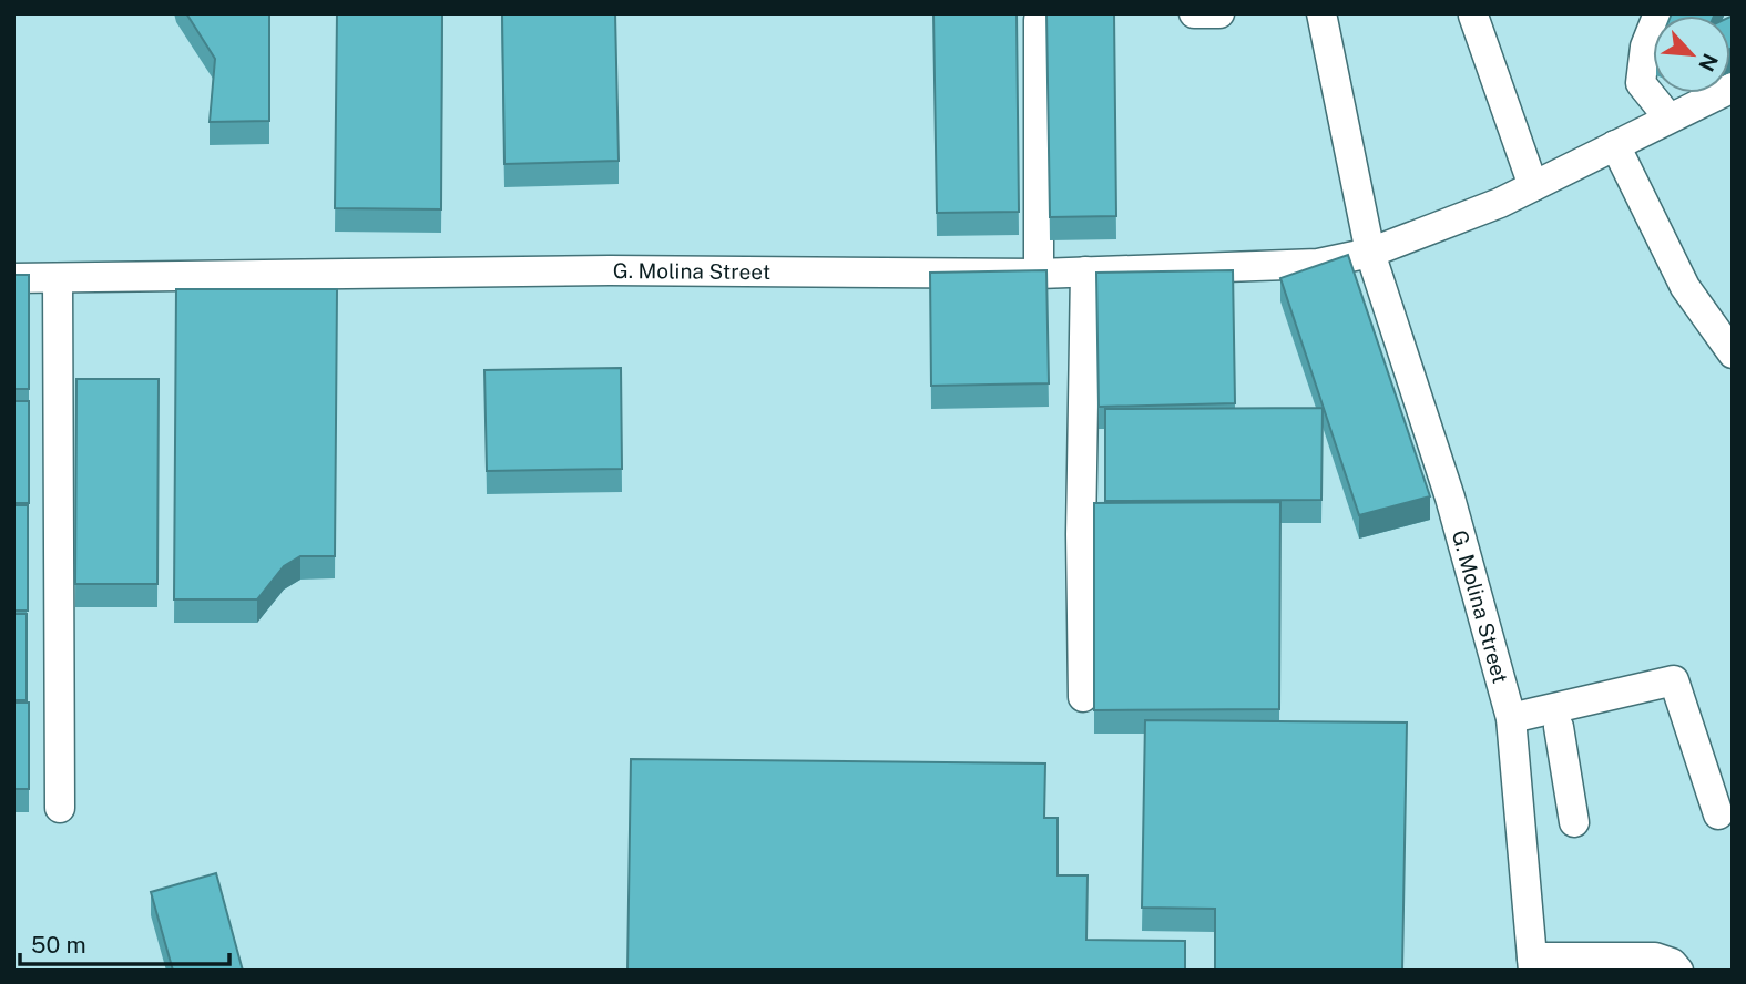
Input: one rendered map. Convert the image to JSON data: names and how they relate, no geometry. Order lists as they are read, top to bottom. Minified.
{"streets":{"street":["G. Molina Street"]},"scale_bar":"50 m","north":"bottom right"}
